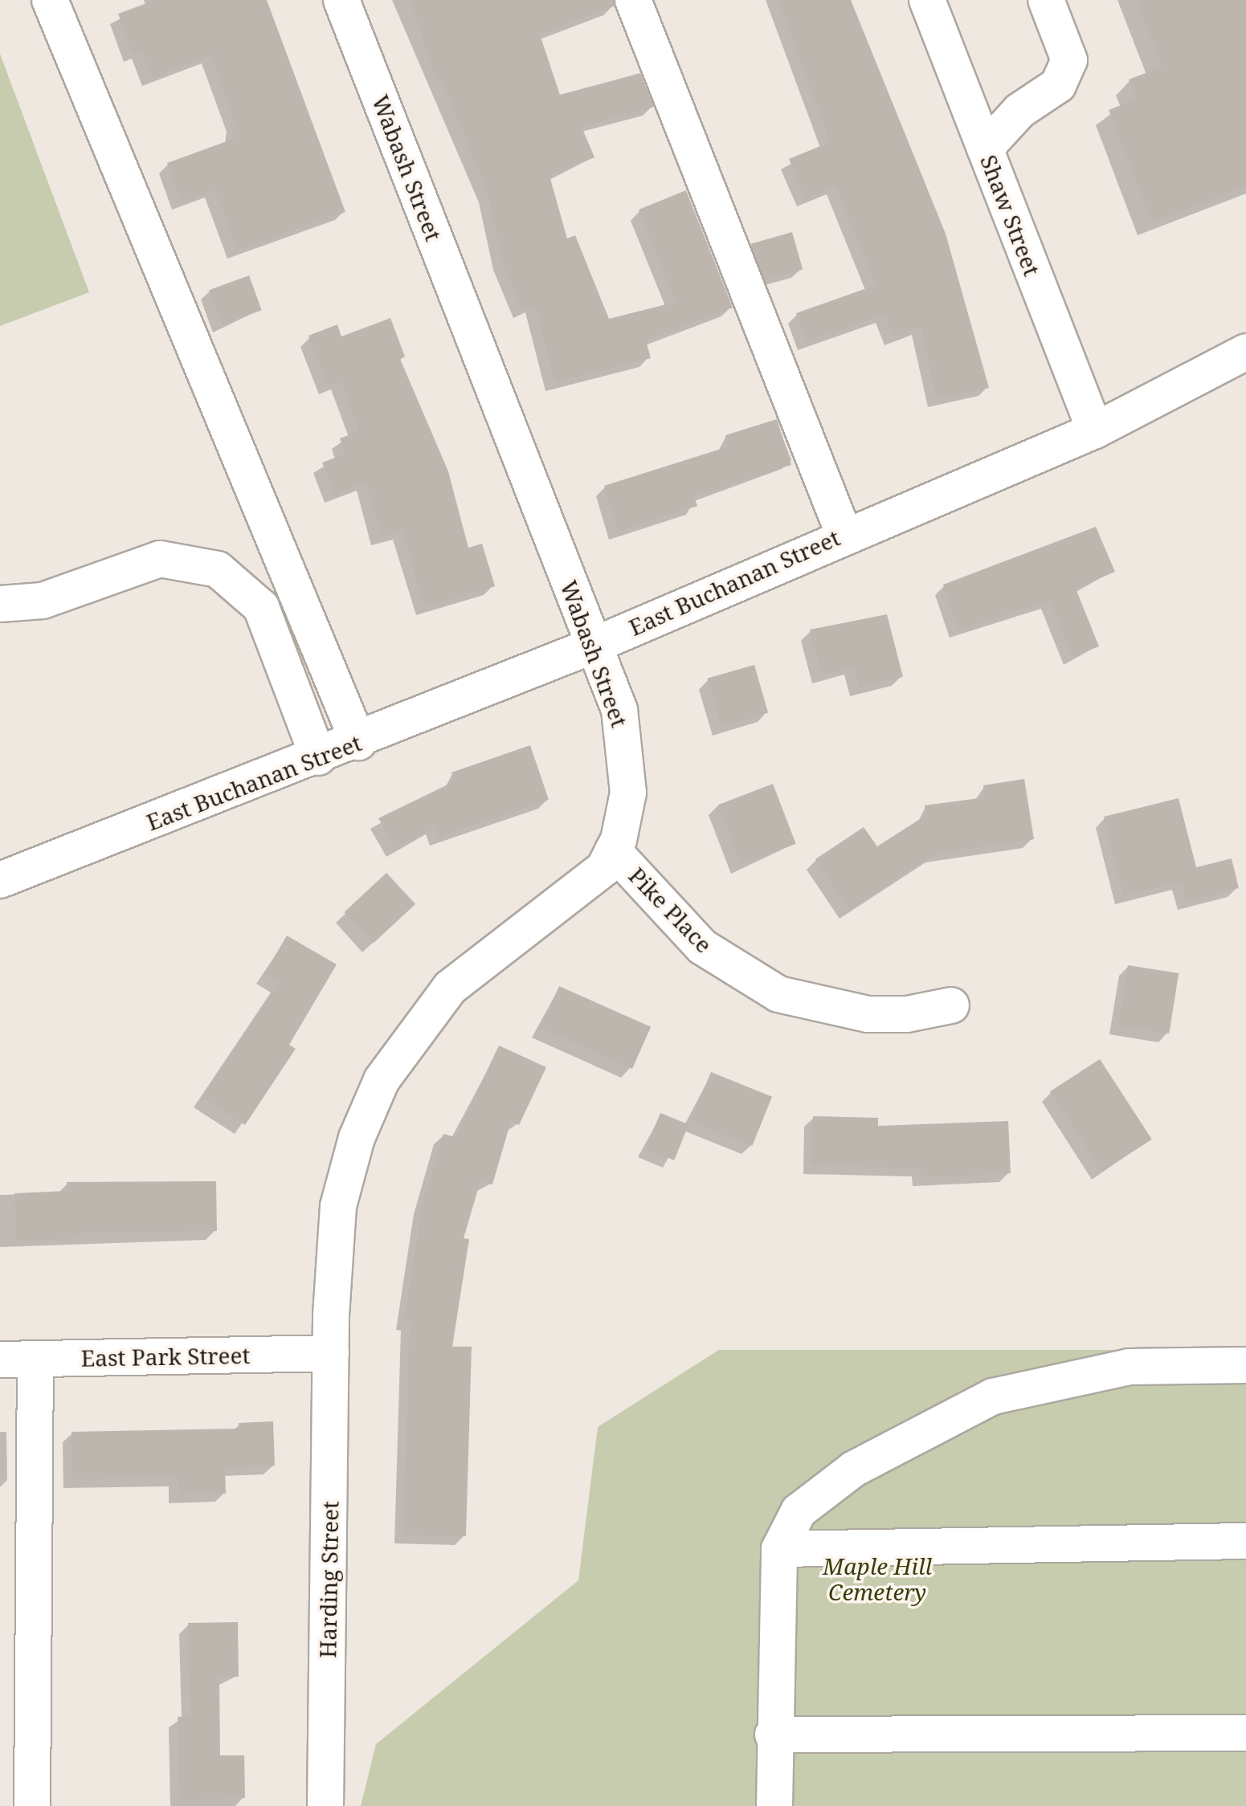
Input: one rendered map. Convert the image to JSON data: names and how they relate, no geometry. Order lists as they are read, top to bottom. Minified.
{"streets":{"street":["Wabash Street","Shaw Street","East Buchanan Street","Pike Place","East Park Street","Harding Street"]},"crossings":[["Wabash Street","East Buchanan Street"],["Wabash Street","Pike Place"],["Wabash Street","East Park Street"],["Wabash Street","Harding Street"],["Shaw Street","East Buchanan Street"],["East Park Street","Harding Street"]],"parks":["Maple Hill Cemetery"]}
